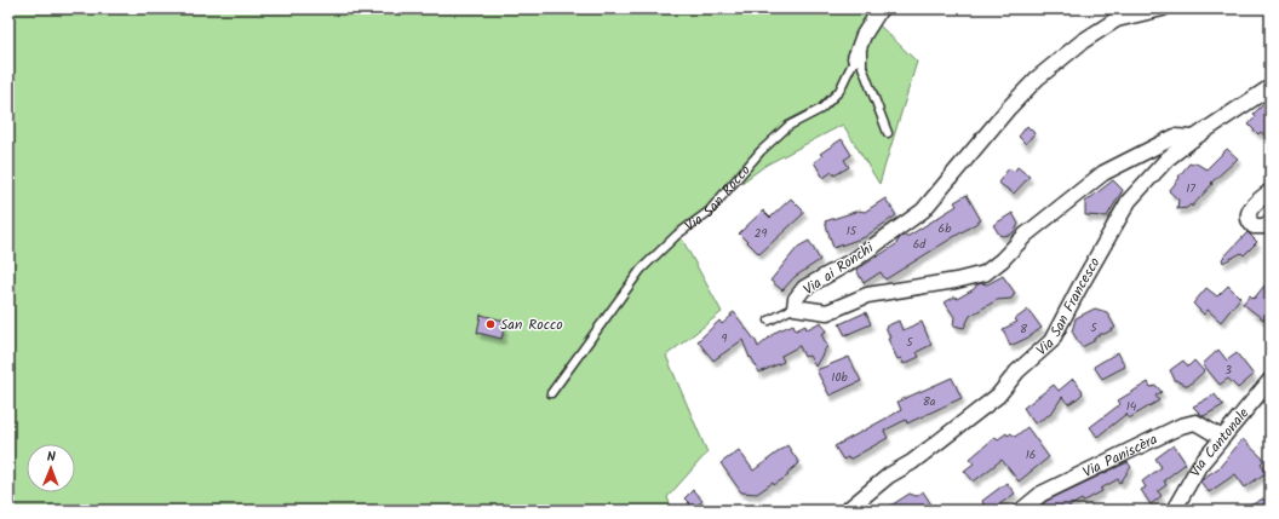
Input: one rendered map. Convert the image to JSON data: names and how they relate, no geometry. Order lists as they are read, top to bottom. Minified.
{"streets":{"street":["Via San Rocco","Via ai Ronchi","Via San Francesco","Via Cantonale","Via Paniscèra"]},"crossings":[["Via ai Ronchi","Via San Francesco"],["Via Cantonale","Via Paniscèra"]],"places":["San Rocco"],"house_numbers":["17","6b","15","29","6d","5","8","9","5","3","10b","8a","14","16"],"north":"top"}
